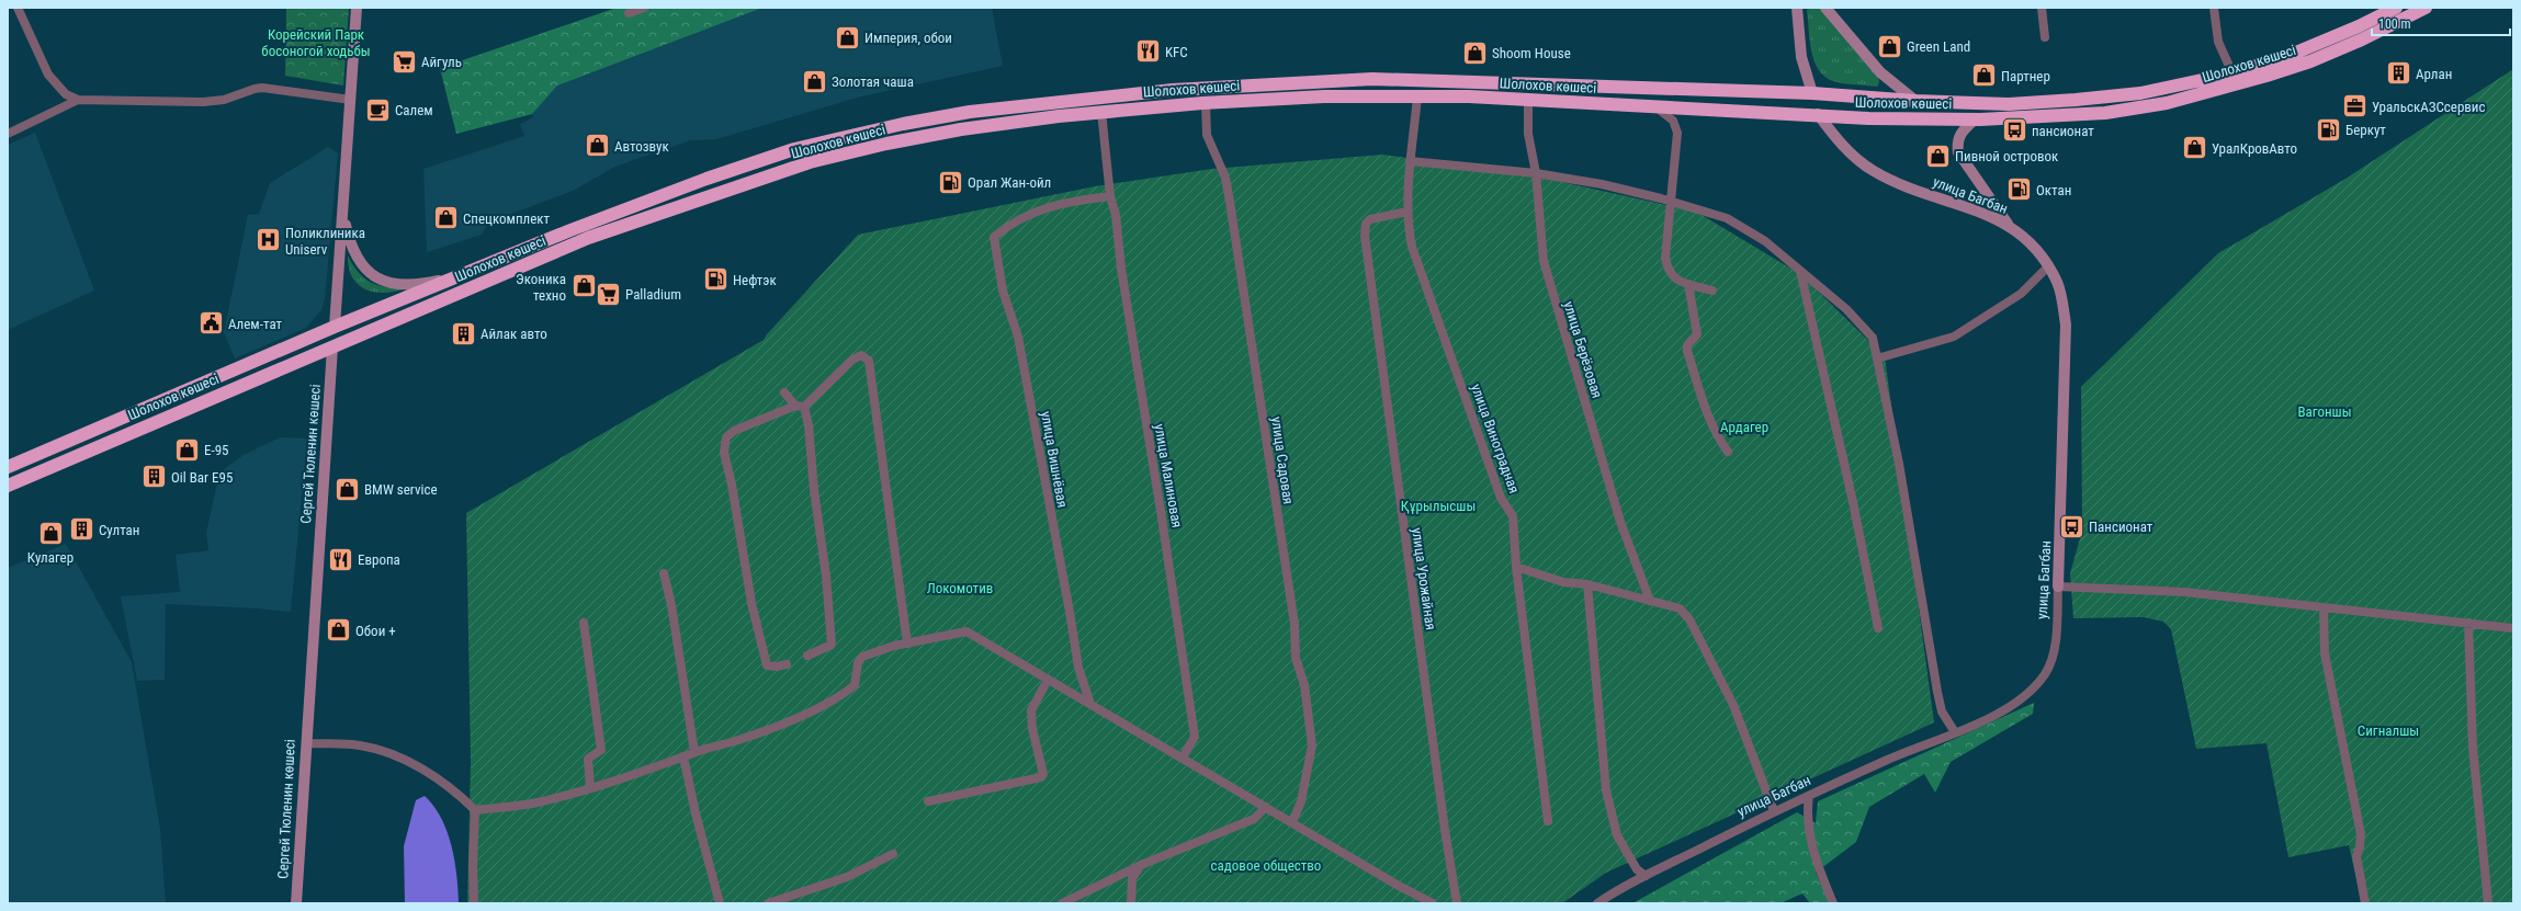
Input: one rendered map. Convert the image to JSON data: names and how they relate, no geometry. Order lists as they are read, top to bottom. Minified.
{"streets":{"highway":["Шолохов көшесі","Сергей Тюленин көшесі"],"main road":["улица Багбан"],"street":["улица Берёзовая","улица Виноградная","улица Вишнёвая","улица Садовая","улица Малиновая","улица Урожайная"]},"crossings":[["Шолохов көшесі","улица Багбан"],["Шолохов көшесі","улица Берёзовая"],["Шолохов көшесі","улица Виноградная"],["Шолохов көшесі","Сергей Тюленин көшесі"],["Шолохов көшесі","улица Садовая"],["Шолохов көшесі","улица Малиновая"],["улица Виноградная","улица Урожайная"],["улица Вишнёвая","улица Малиновая"]],"parks":["Корейский Парк босоногой ходьбы","Вагоншы","Ардагер","Құрылысшы","Локомотив","Сигналшы","садовое общество"],"places":{"shop":["Империя, обои","Green Land","Shoom House","Партнер","Золотая чаша","Автозвук","УралКровАвто","Пивной островок","Спецкомплект","Эконика техно","E-95","BMW service","Кулагер","Обои +"],"restaurant":["KFC","Европа"],"supermarket":["Айгуль","Palladium"],"building":["Арлан","Айлак авто","Oil Bar E95","Султан"],"office":["УральскАЗСсервис"],"cafe":["Салем"],"fuel station":["Беркут","Орал Жан-ойл","Октан","Нефтэк"],"bus stop":["пансионат","Пансионат"],"hospital":["Поликлиника Uniserv"],"public building":["Алем-тат"]},"scale_bar":"100 m"}
